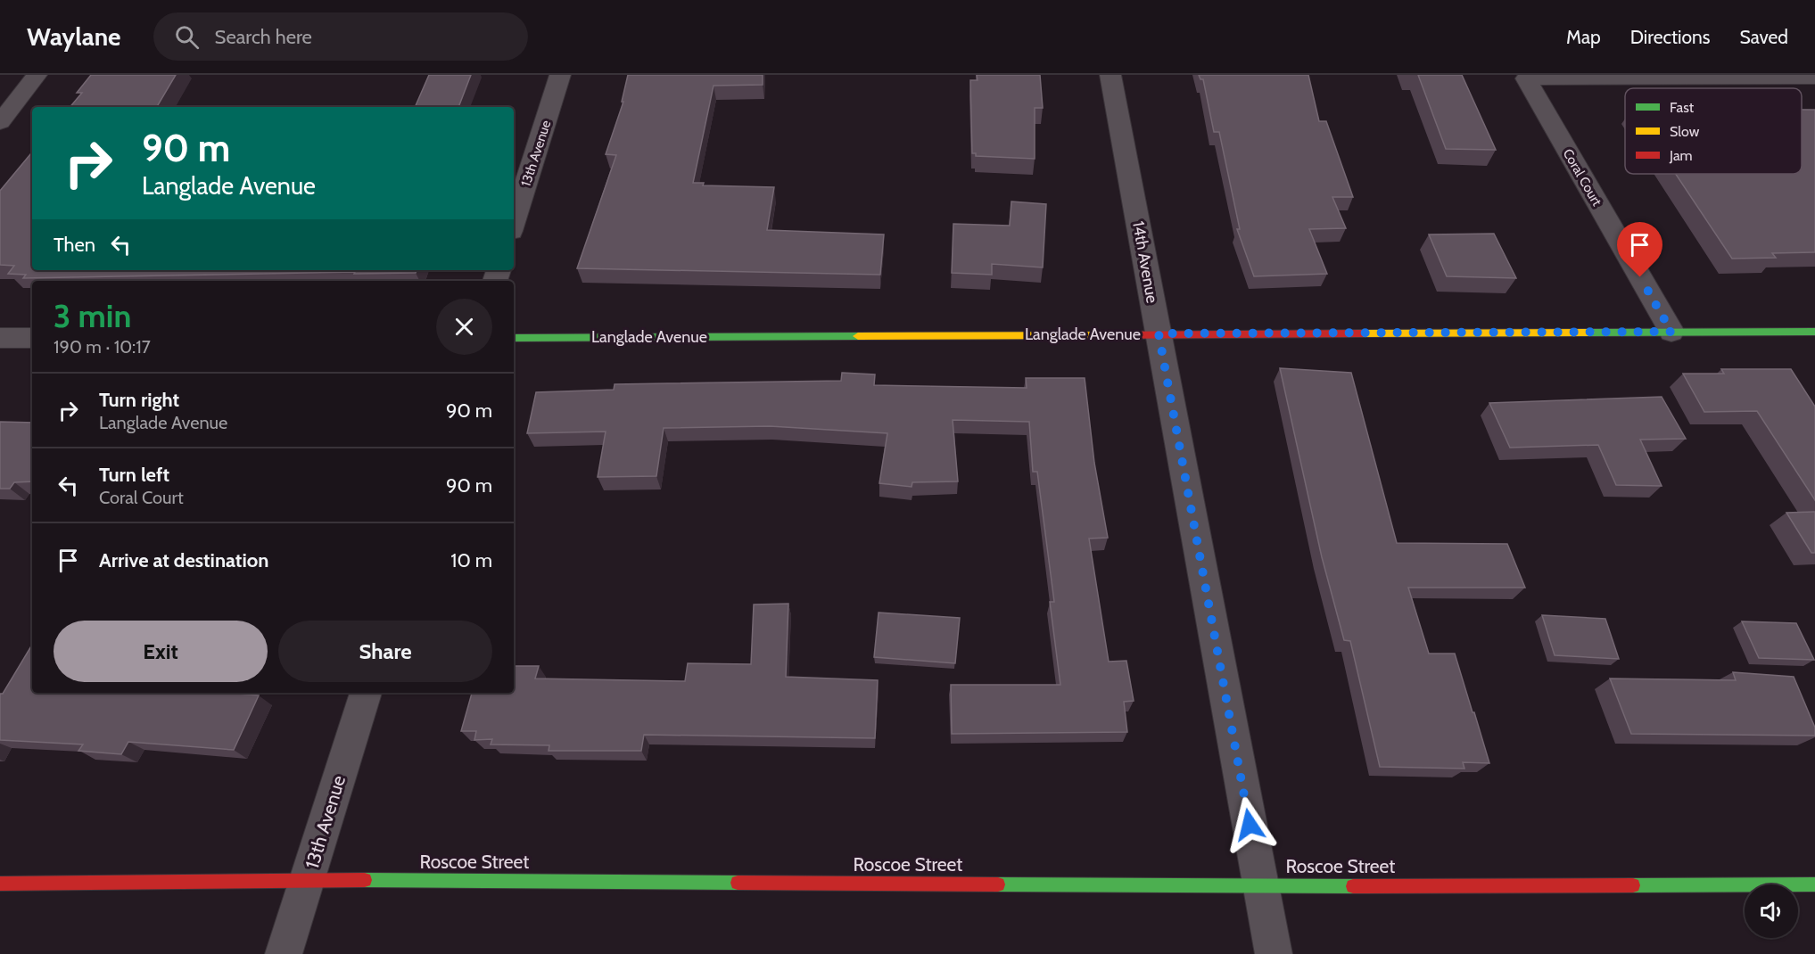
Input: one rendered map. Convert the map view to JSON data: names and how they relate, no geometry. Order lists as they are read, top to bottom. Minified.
{"streets":{"street":["13th Avenue","Coral Court","14th Avenue","Langlade Avenue","Roscoe Street"]},"crossings":[["13th Avenue","Roscoe Street"],["Coral Court","Langlade Avenue"],["14th Avenue","Langlade Avenue"],["14th Avenue","Roscoe Street"]],"legend":["Fast","Slow","Jam"],"page":{"header":"Waylane","search":"Search here","nav":["Map","Directions","Saved"],"turn":["90 m","Langlade Avenue"],"then":"Then","heading":["3 min","190 m · 10:17"],"list":[{"name":"Turn right","note":"Langlade Avenue","value":"90 m"},{"name":"Turn left","note":"Coral Court","value":"90 m"},{"name":"Arrive at destination","value":"10 m"}],"buttons":["Exit","Share"]}}
